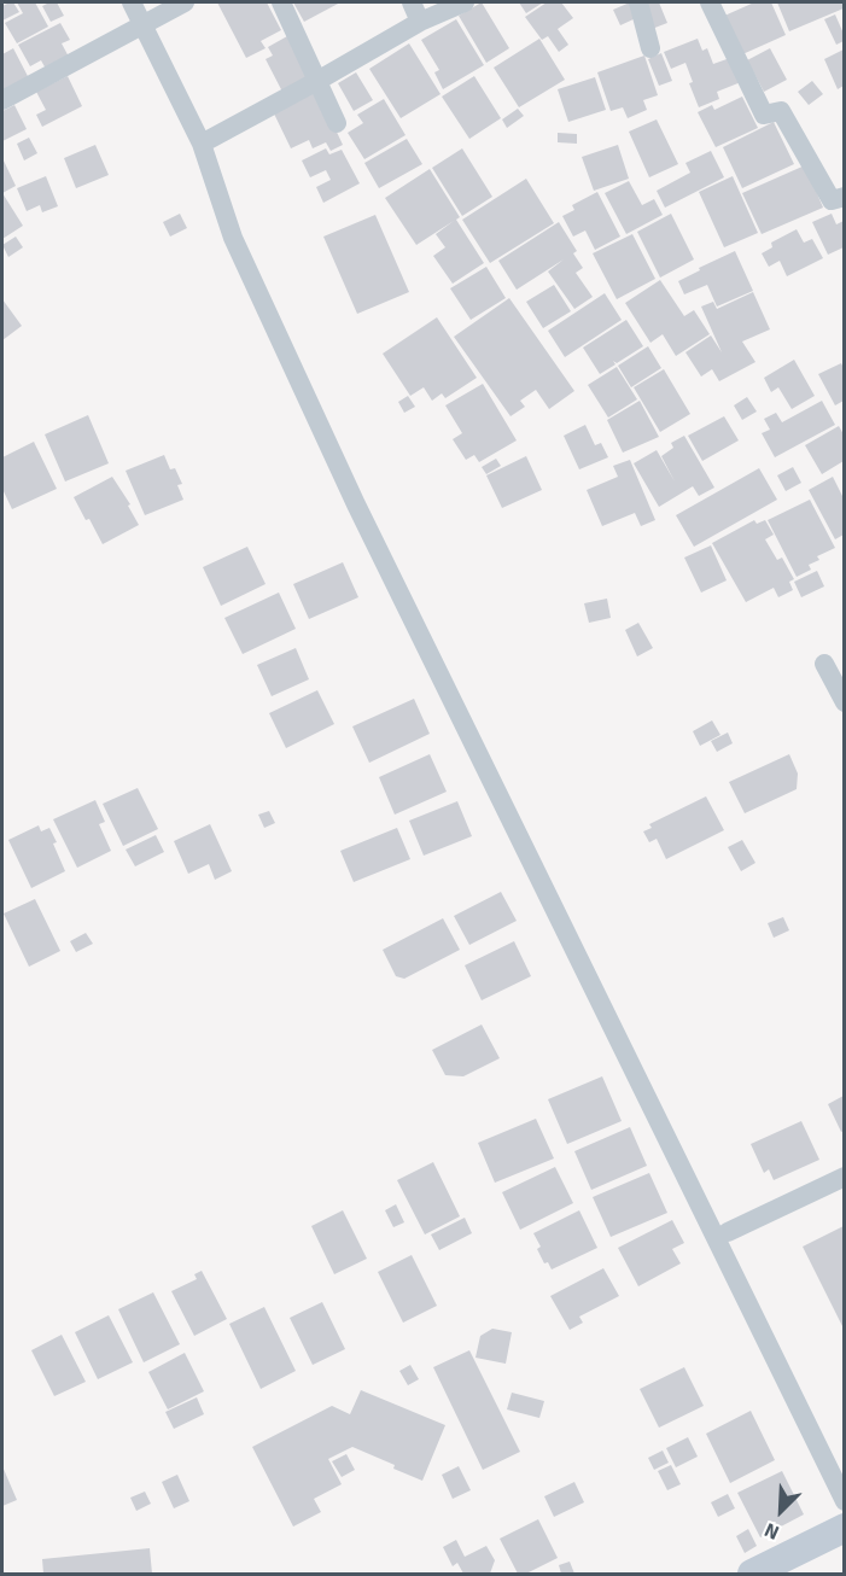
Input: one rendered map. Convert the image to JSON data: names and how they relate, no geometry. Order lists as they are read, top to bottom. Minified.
{"north":"bottom left"}
